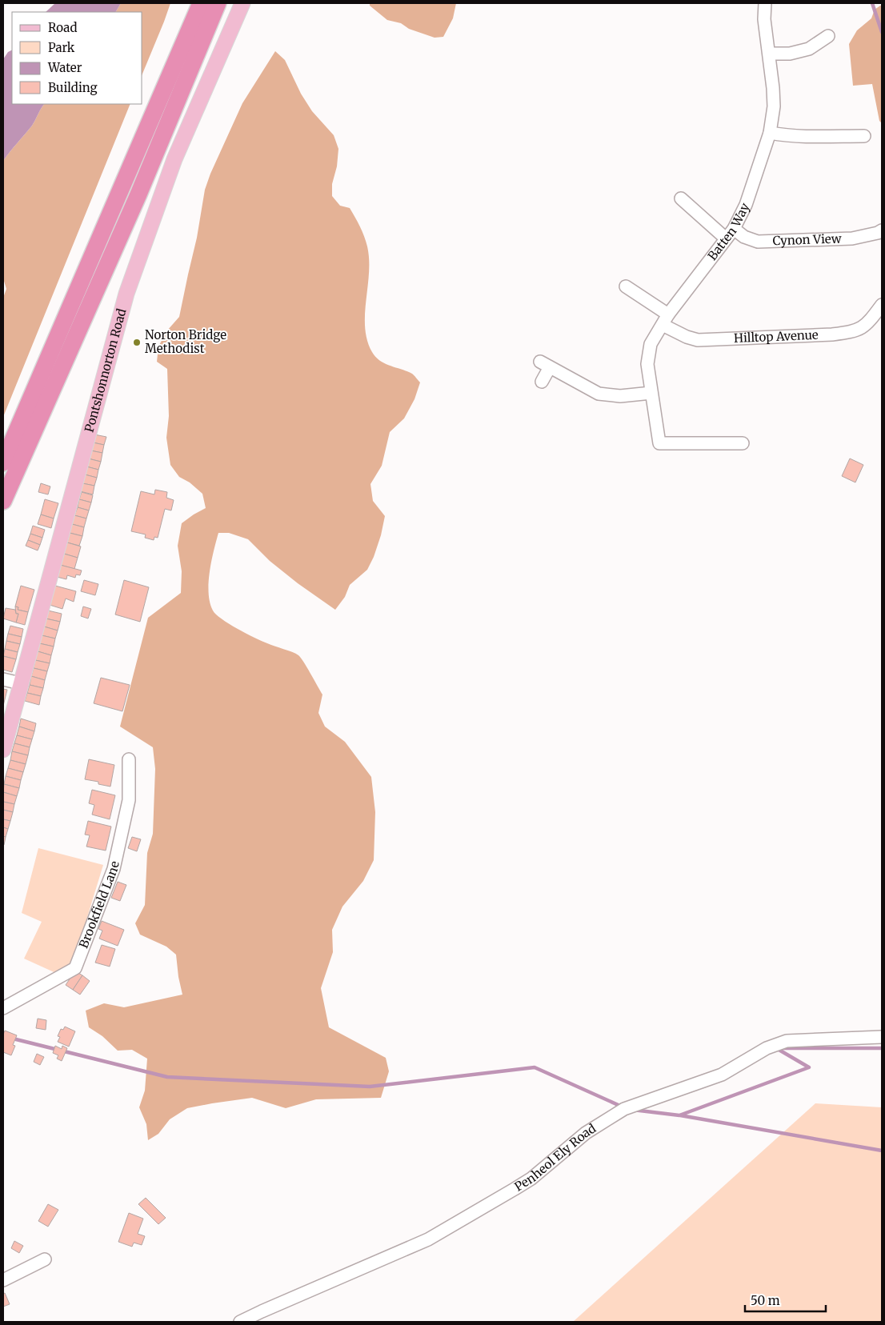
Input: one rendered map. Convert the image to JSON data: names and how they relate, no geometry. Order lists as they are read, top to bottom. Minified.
{"streets":{"main road":["Pontshonnorton Road"],"street":["Batten Way","Cynon View","Hilltop Avenue","Brookfield Lane","Penheol Ely Road"]},"crossings":[["Batten Way","Cynon View"],["Batten Way","Hilltop Avenue"]],"places":["Norton Bridge Methodist"],"legend":["Road","Park","Water","Building"],"scale_bar":"50 m"}
